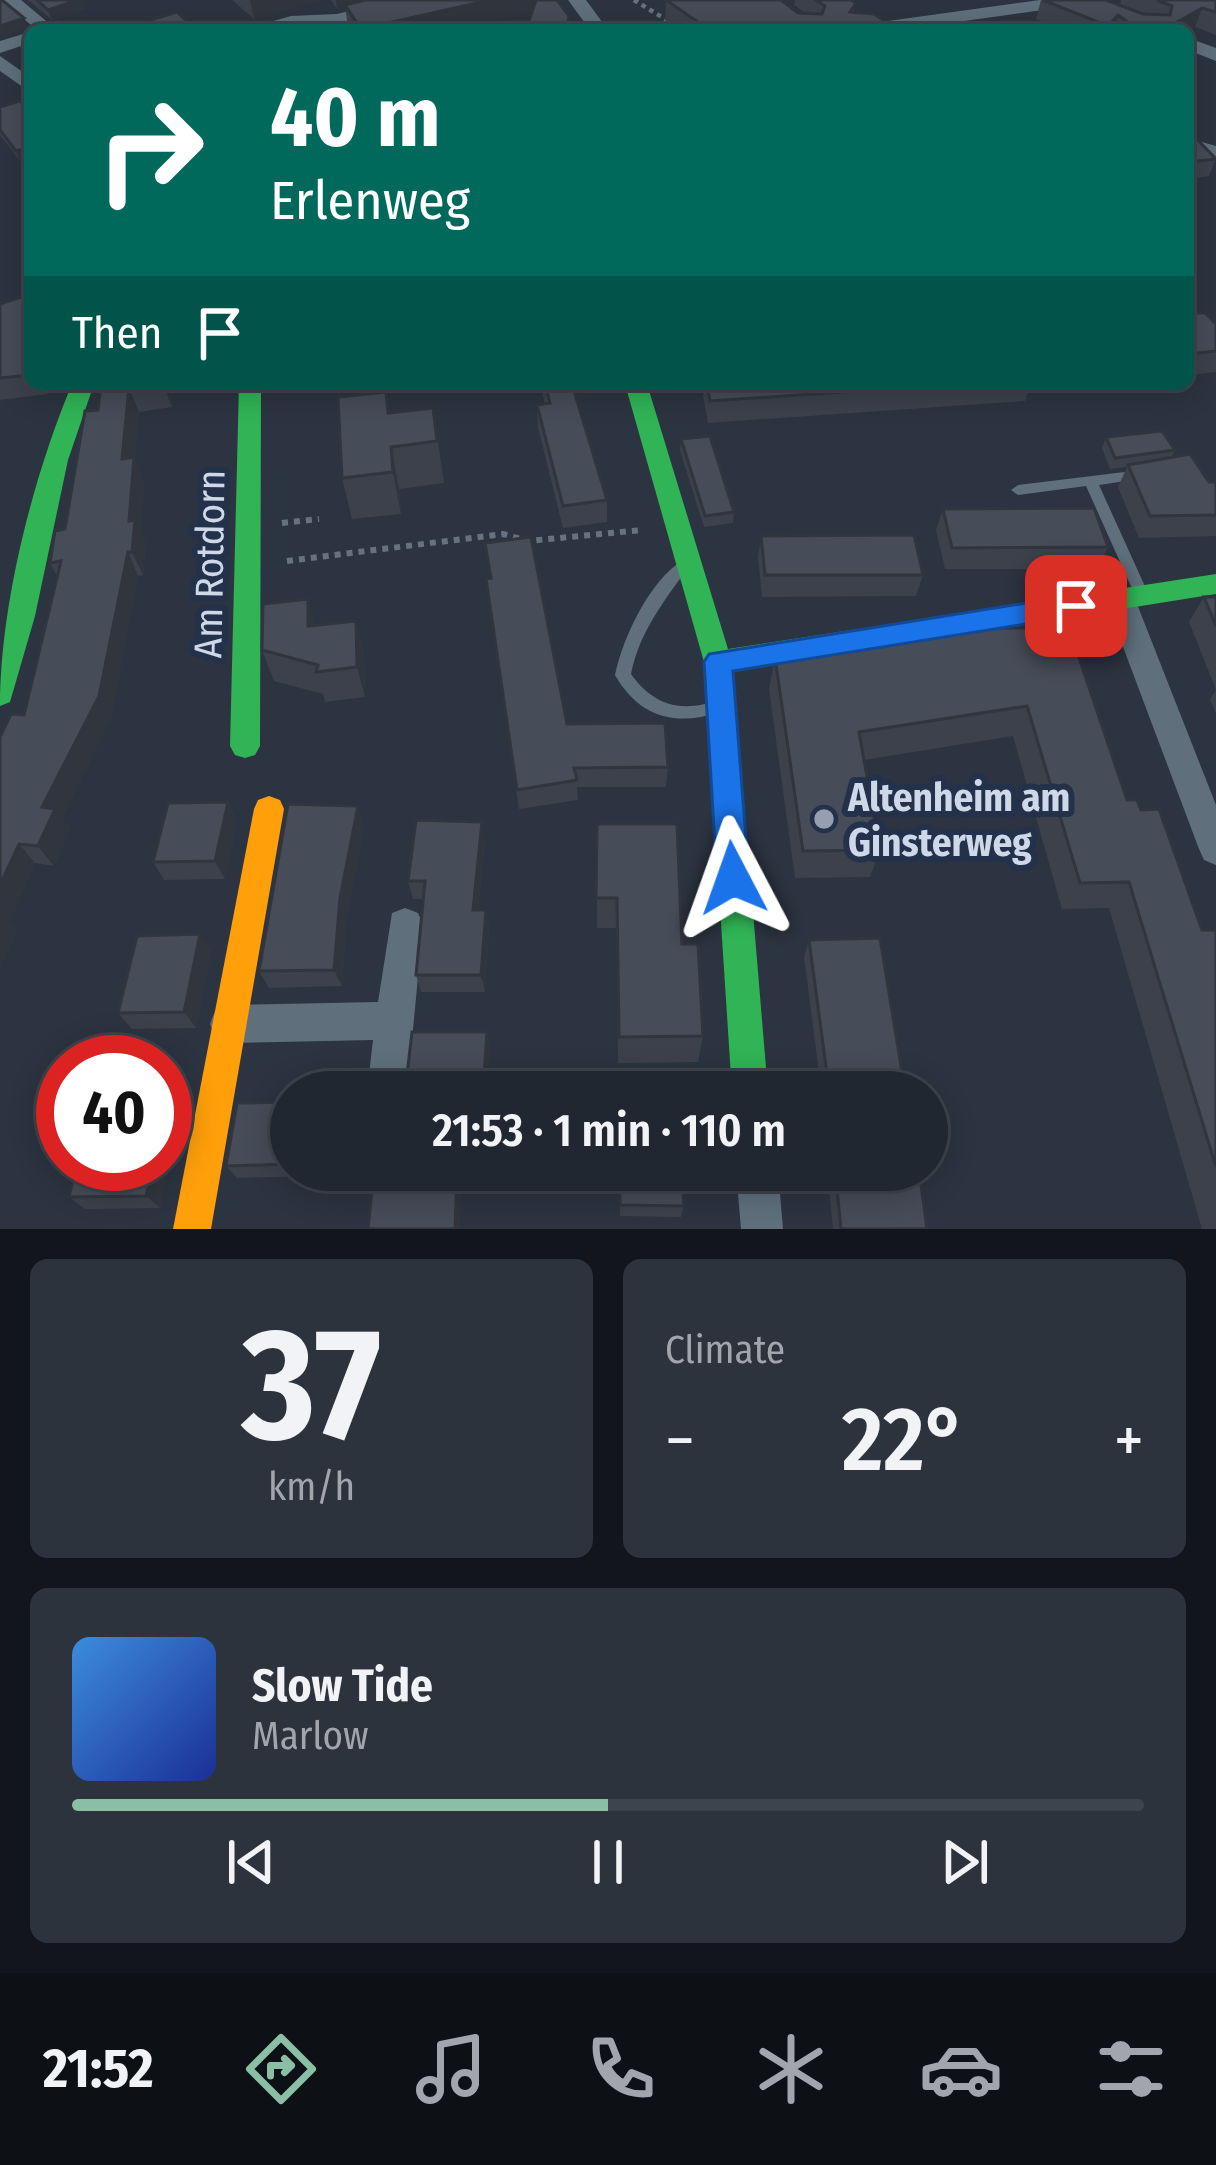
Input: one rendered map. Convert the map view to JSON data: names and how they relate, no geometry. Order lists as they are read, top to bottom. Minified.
{"streets":{"street":["Am Rotdorn"]},"places":["Altenheim am Ginsterweg"],"page":{"turn":["40 m","Erlenweg"],"then":"Then","limit":"40","trip":"21:53 · 1 min · 110 m","tile":[["37","km/h"],"Climate"],"heat":["−","22°","+"],"song":["Slow Tide","Marlow"],"tabs":"21:52"}}
